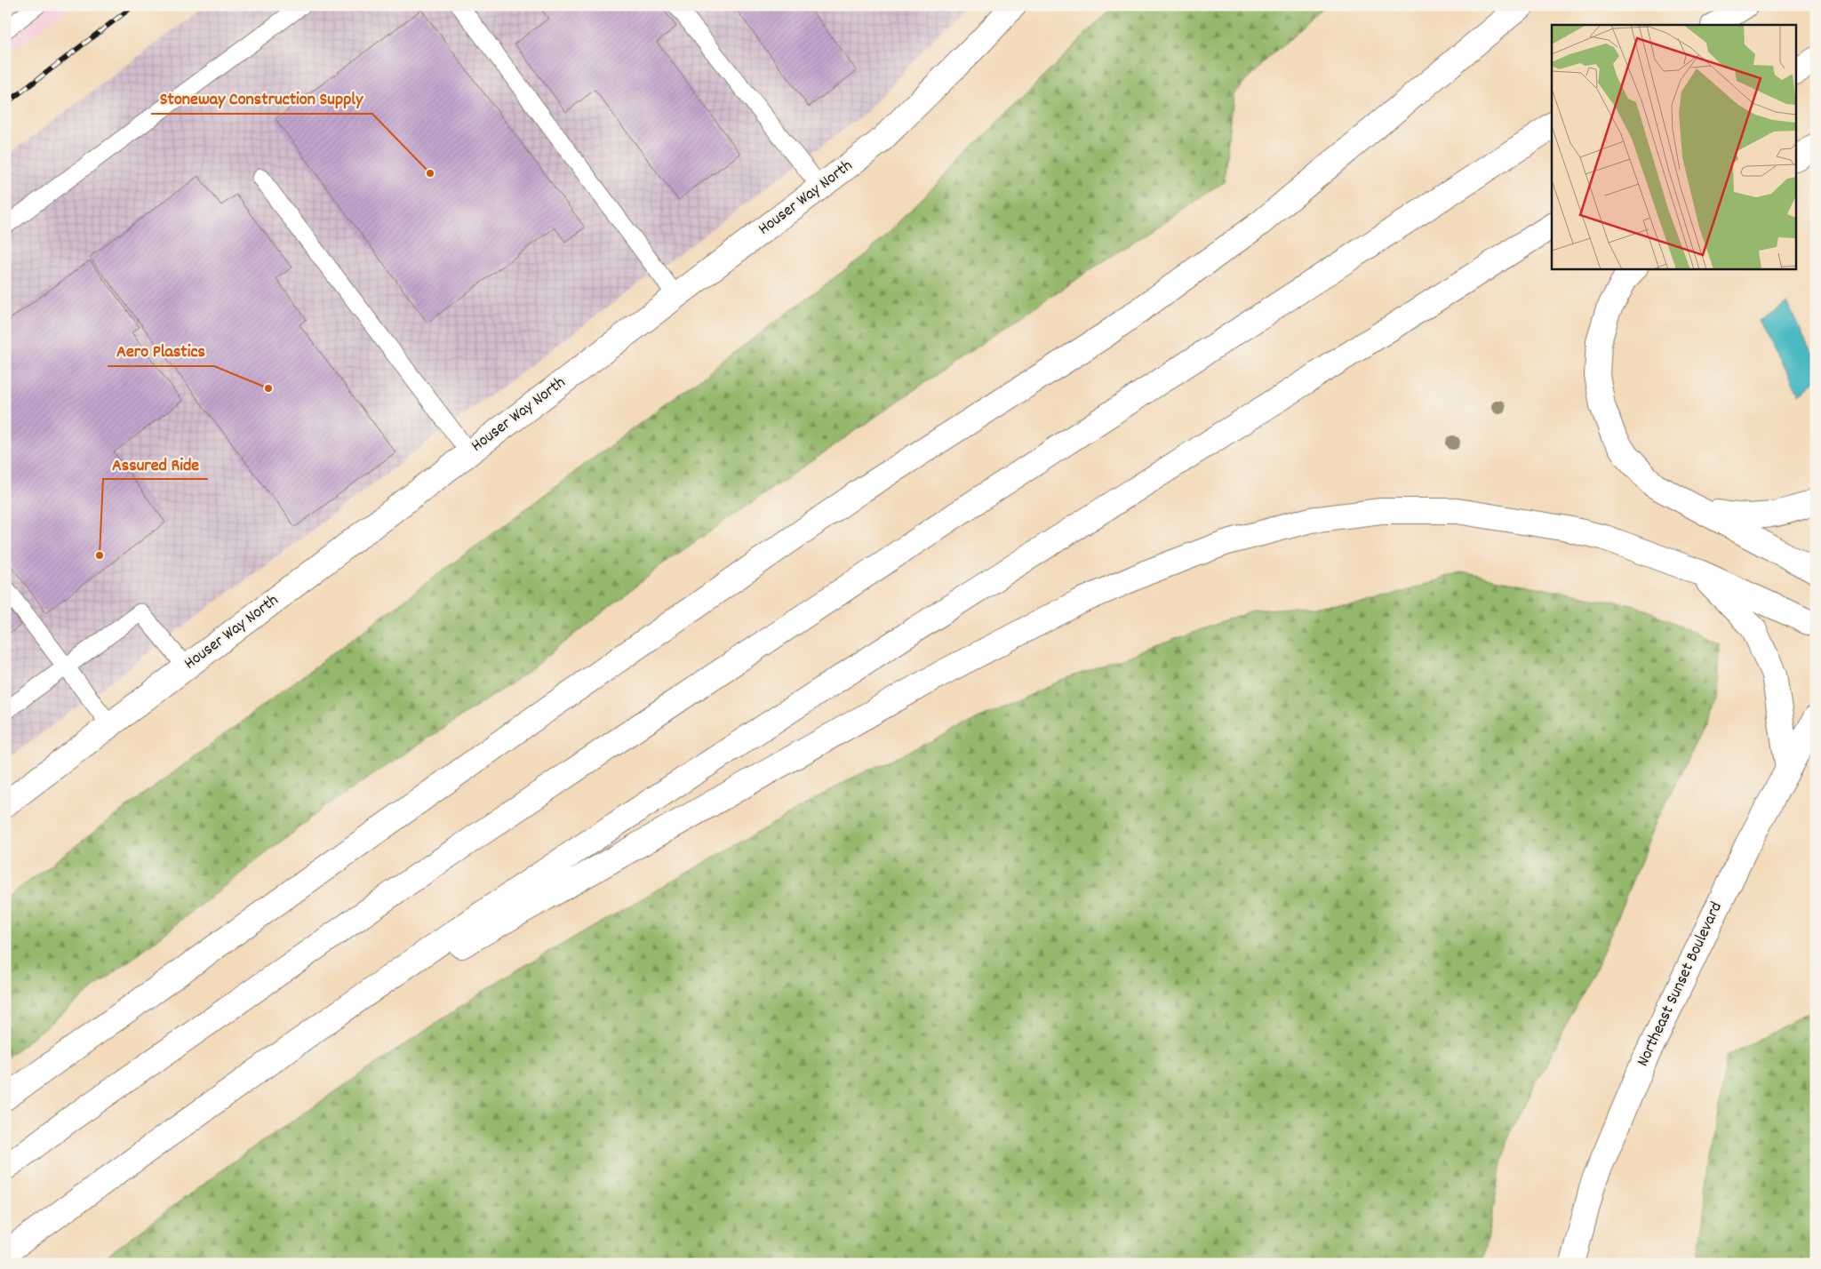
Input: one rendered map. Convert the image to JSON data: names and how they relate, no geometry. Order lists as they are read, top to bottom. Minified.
{"streets":{"main road":["Houser Way North","Northeast Sunset Boulevard"]},"places":["Stoneway Construction Supply","Aero Plastics","Assured Ride"]}
